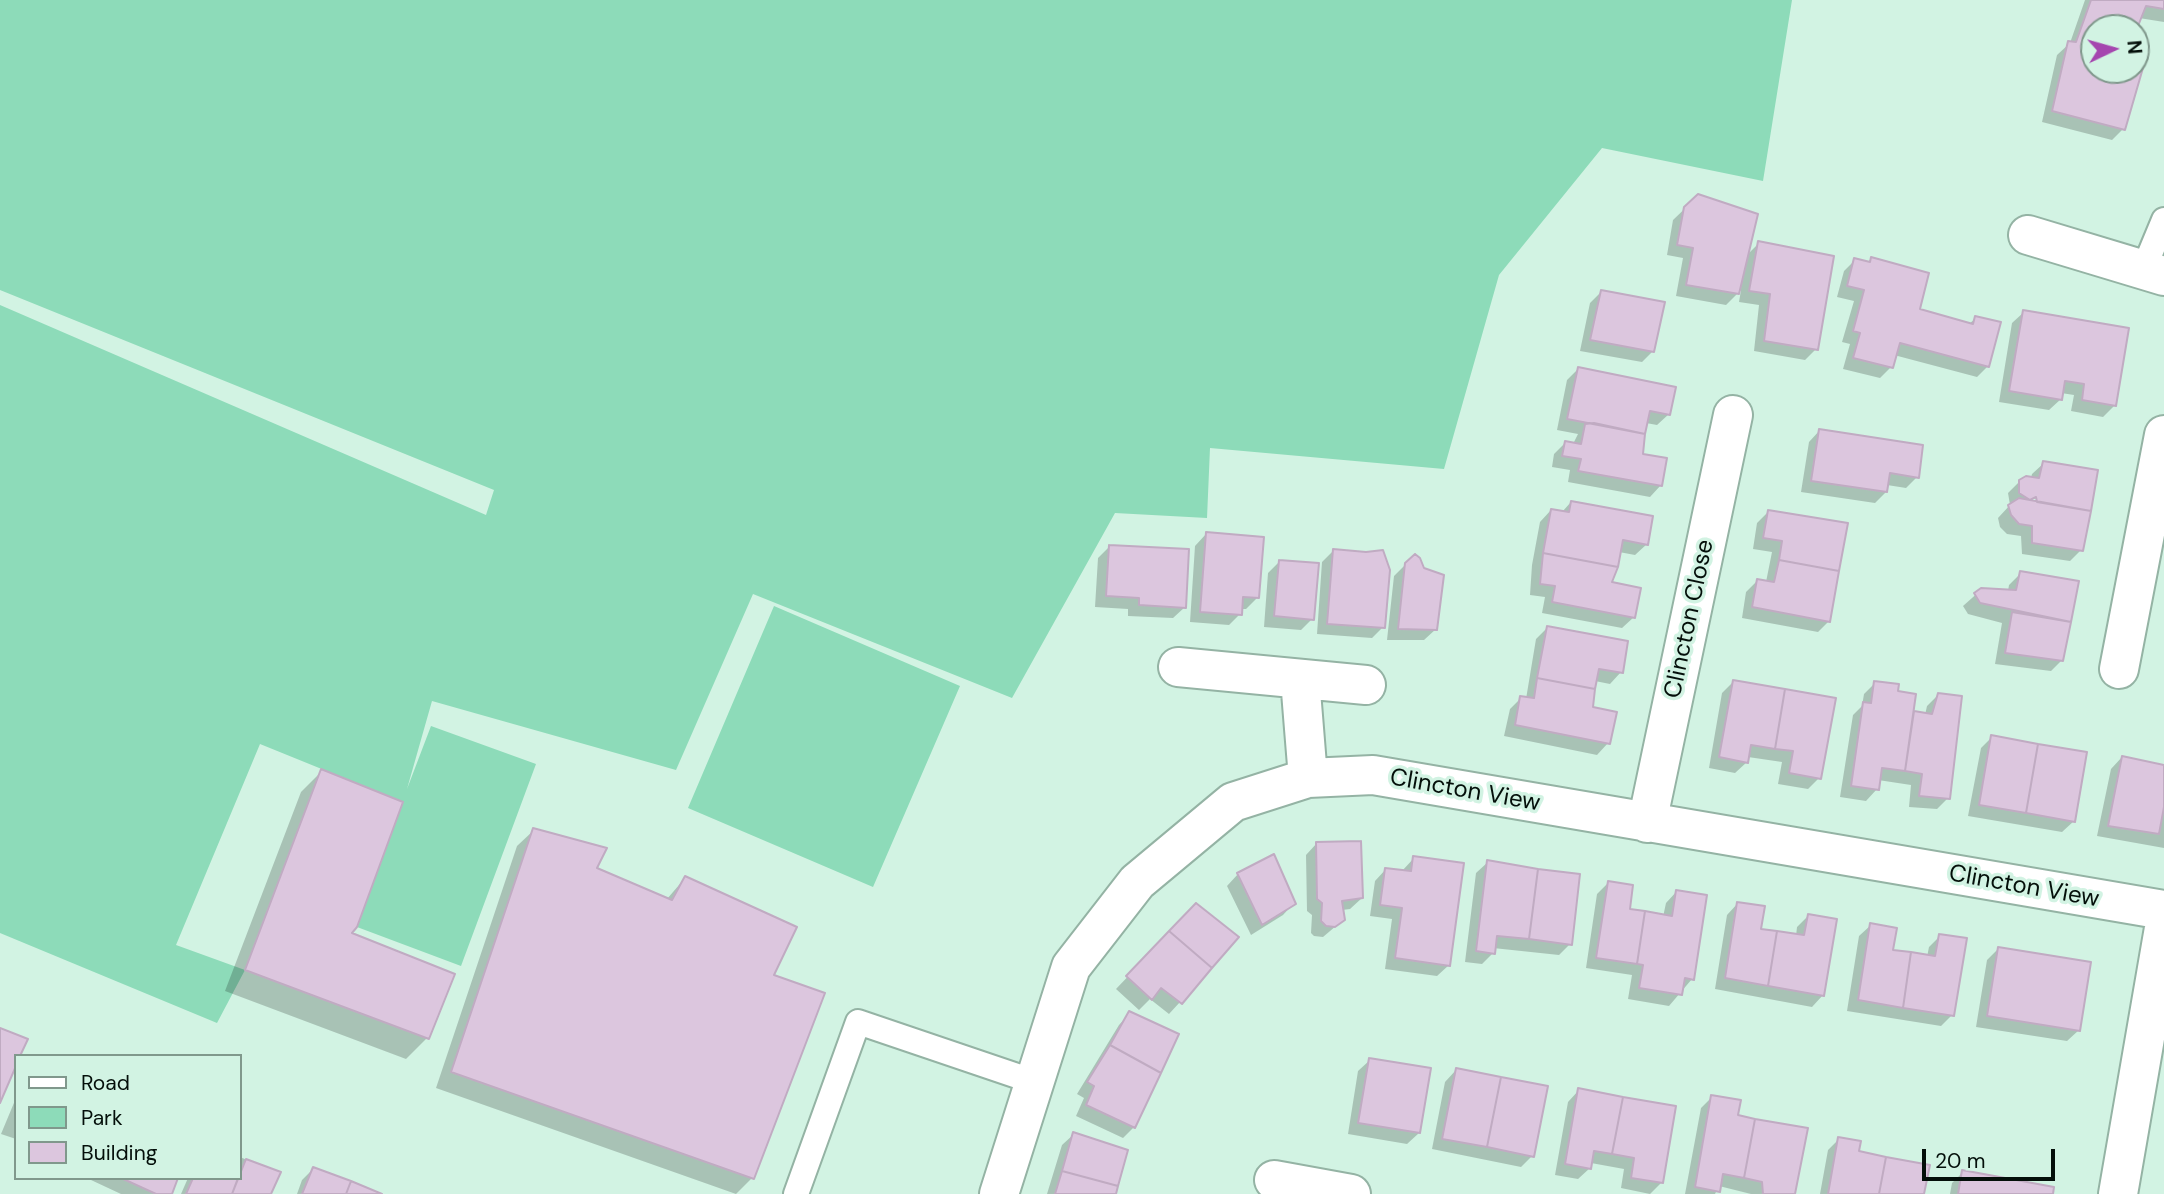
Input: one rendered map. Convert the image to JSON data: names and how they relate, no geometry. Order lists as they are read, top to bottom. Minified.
{"streets":{"street":["Clincton Close","Clincton View"]},"crossings":[["Clincton Close","Clincton View"]],"legend":["Road","Park","Building"],"scale_bar":"20 m","north":"right"}
